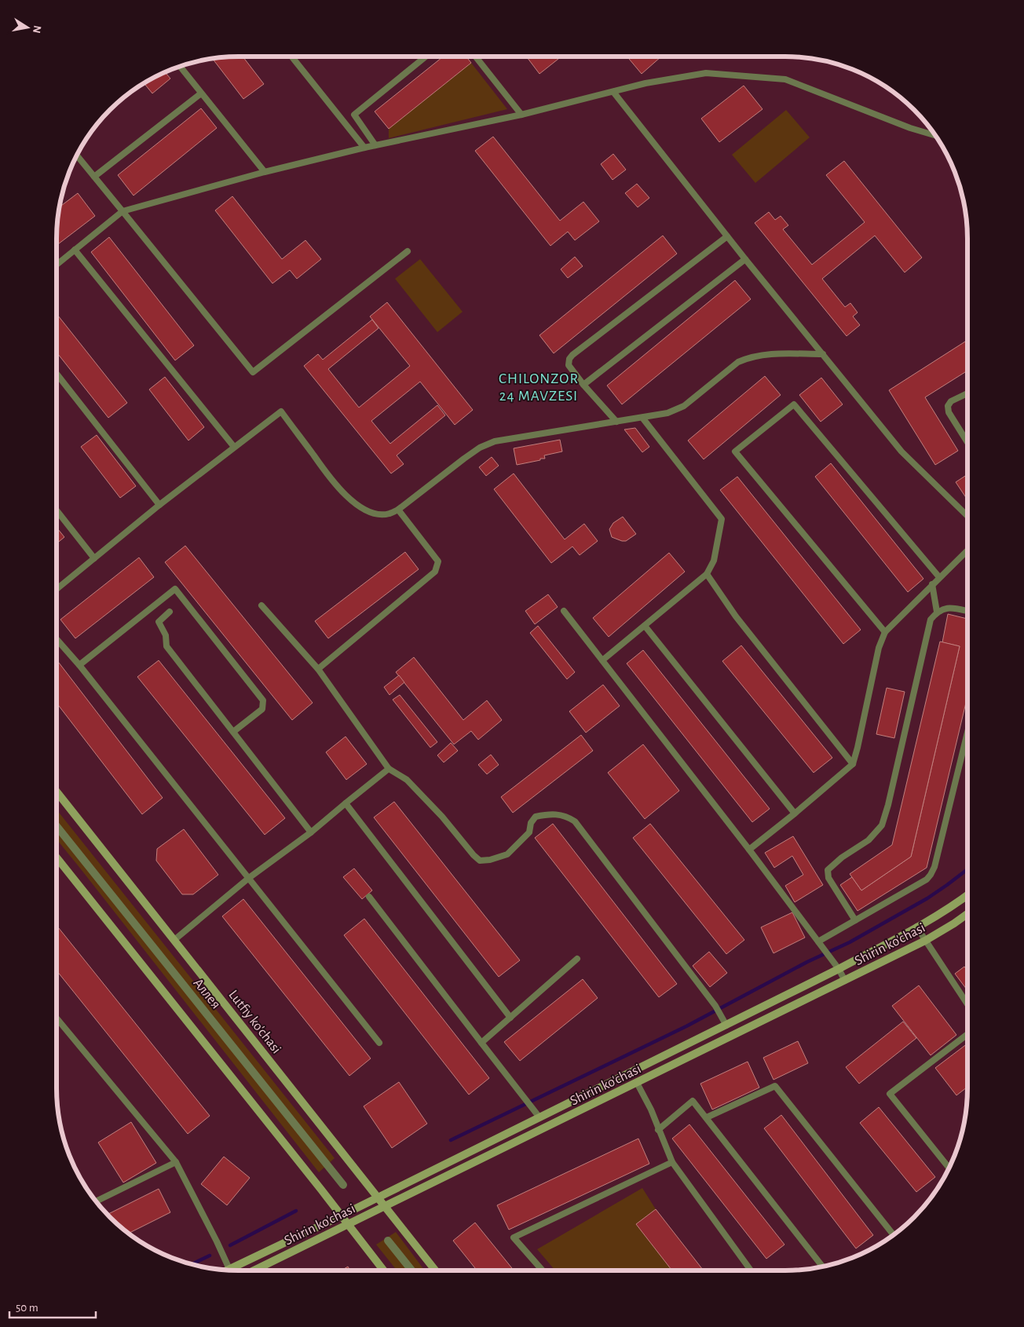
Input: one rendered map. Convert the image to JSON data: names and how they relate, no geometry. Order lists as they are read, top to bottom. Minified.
{"streets":{"main road":["Shirin ko'chasi","Lutfiy ko'chasi"],"street":["Аллея"]},"crossings":[["Shirin ko'chasi","Lutfiy ko'chasi"]],"districts":["CHILONZOR 24 MAVZESI"],"scale_bar":"50 m","north":"right"}
